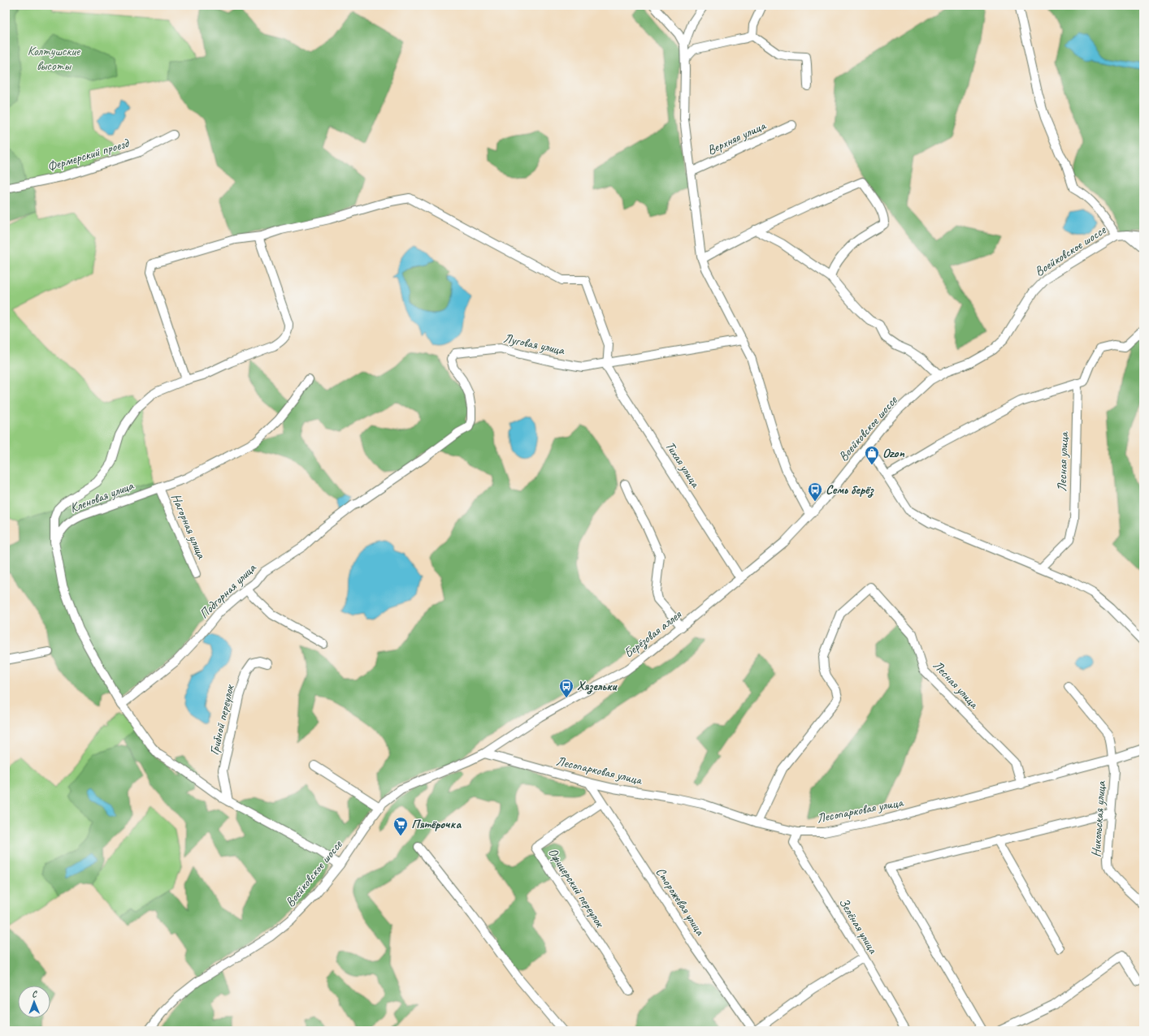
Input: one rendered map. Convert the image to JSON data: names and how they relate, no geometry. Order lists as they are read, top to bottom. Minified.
{"streets":{"street":["Верхняя улица","Фермерский проезд","Воейковское шоссе","Луговая улица","Лесная улица","Тихая улица","Кленовая улица","Нагорная улица","Подгорная улица","Берёзовая аллея","Грибной переулок","Лесопарковая улица","Никольская улица","Офицерский переулок","Сторожевая улица","Зелёная улица"]},"crossings":[["Воейковское шоссе","Берёзовая аллея"],["Воейковское шоссе","Лесопарковая улица"],["Луговая улица","Тихая улица"],["Луговая улица","Подгорная улица"],["Лесная улица","Лесопарковая улица"],["Тихая улица","Берёзовая аллея"],["Кленовая улица","Нагорная улица"],["Берёзовая аллея","Лесопарковая улица"],["Лесопарковая улица","Никольская улица"],["Лесопарковая улица","Сторожевая улица"],["Лесопарковая улица","Зелёная улица"],["Офицерский переулок","Сторожевая улица"]],"parks":["Колтушские высоты"],"places":{"shop":["Ozon"],"bus stop":["Семь берёз","Хязельки"],"supermarket":["Пятёрочка"]},"north":"top"}
